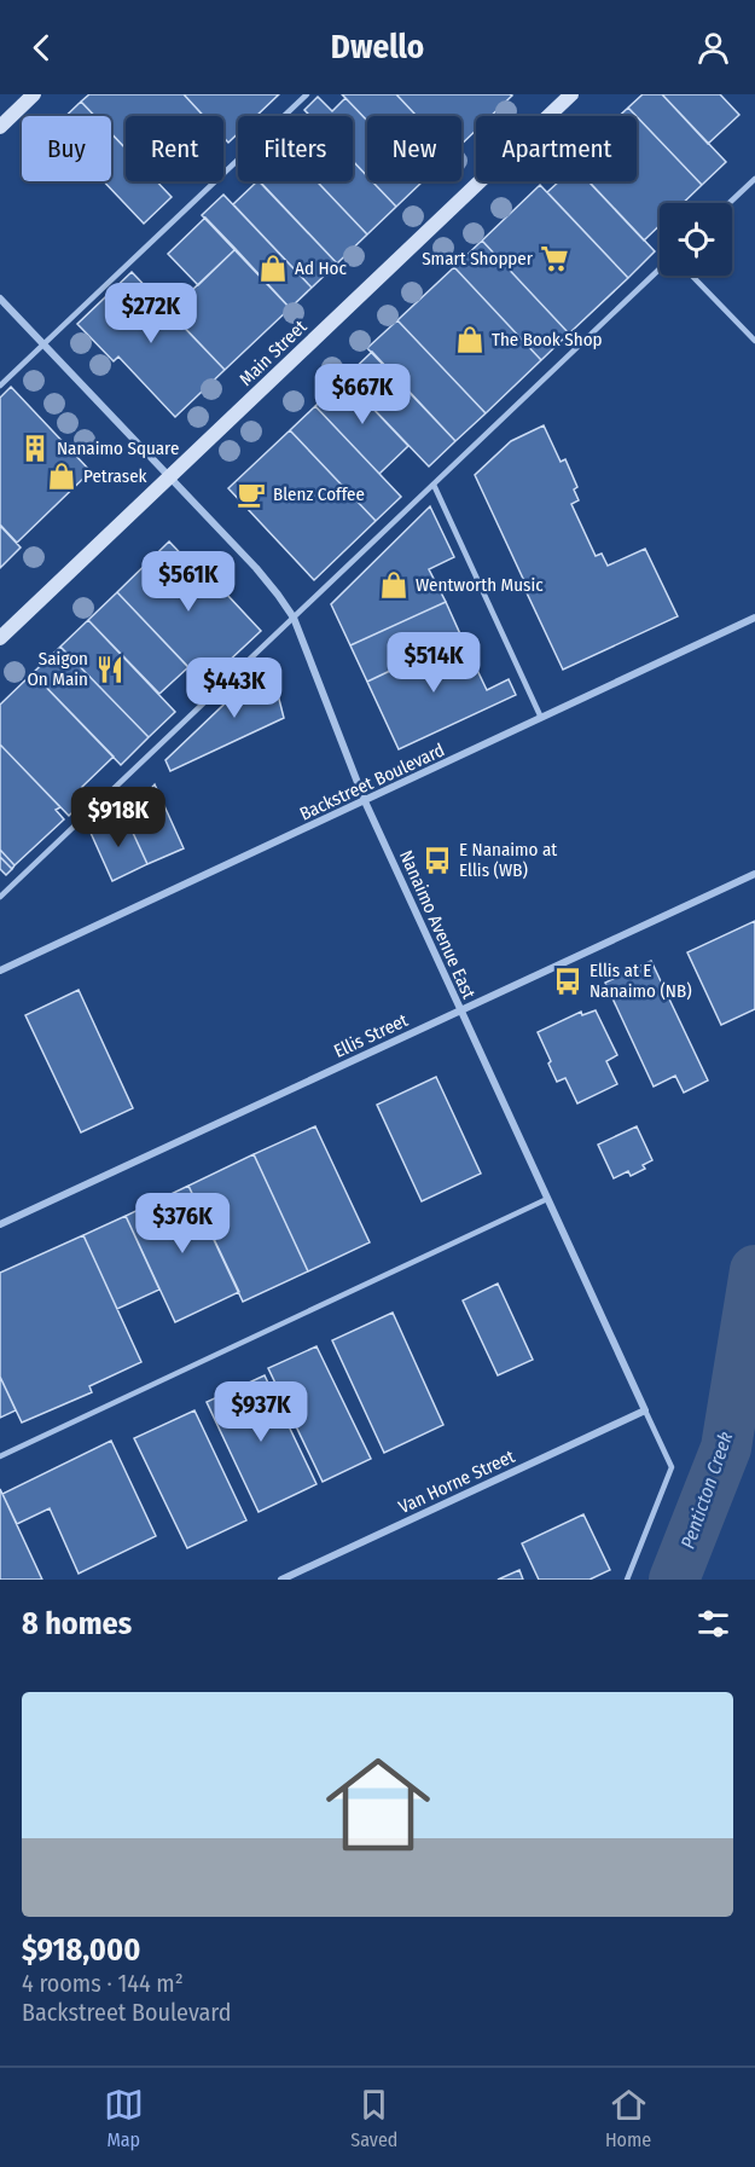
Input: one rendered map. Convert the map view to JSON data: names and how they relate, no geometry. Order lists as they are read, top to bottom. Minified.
{"streets":{"main road":["Main Street"],"street":["Backstreet Boulevard","Nanaimo Avenue East","Ellis Street","Van Horne Street"]},"crossings":[["Main Street","Nanaimo Avenue East"],["Backstreet Boulevard","Nanaimo Avenue East"],["Nanaimo Avenue East","Ellis Street"],["Nanaimo Avenue East","Van Horne Street"]],"water":["Penticton Creek"],"places":{"supermarket":["Smart Shopper"],"shop":["Ad Hoc","The Book Shop","Petrasek","Wentworth Music"],"building":["Nanaimo Square"],"cafe":["Blenz Coffee"],"restaurant":["Saigon On Main"],"bus stop":["E Nanaimo at Ellis (WB)","Ellis at E Nanaimo (NB)"]},"page":{"header":"Dwello","chip":["Buy","Rent","Filters","New","Apartment"],"price":["$272K","$667K","$561K","$514K","$443K","$918K","$376K","$937K"],"heading":"8 homes","list":[{"name":"$918,000","note":"4 rooms · 144 m² · Backstreet Boulevard"}],"tabs":["Map","Saved","Home"]}}
